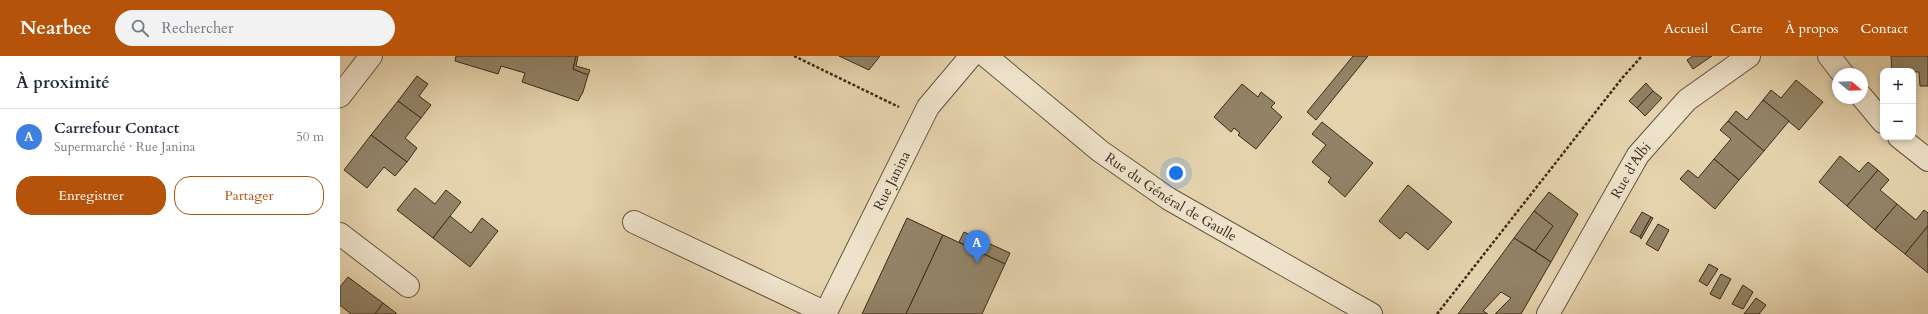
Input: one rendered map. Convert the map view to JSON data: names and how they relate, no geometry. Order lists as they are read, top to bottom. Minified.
{"streets":{"street":["Rue d'Albi","Rue Janina","Rue du Général de Gaulle"]},"north":"right","page":{"header":"Nearbee","search":"Rechercher","nav":["Accueil","Carte","À propos","Contact"],"heading":"À proximité","map_buttons":["+","−"],"list":[{"mark":"A","name":"Carrefour Contact","note":"Supermarché · Rue Janina","value":"50 m"}],"buttons":["Enregistrer","Partager"],"pins":"A"}}
